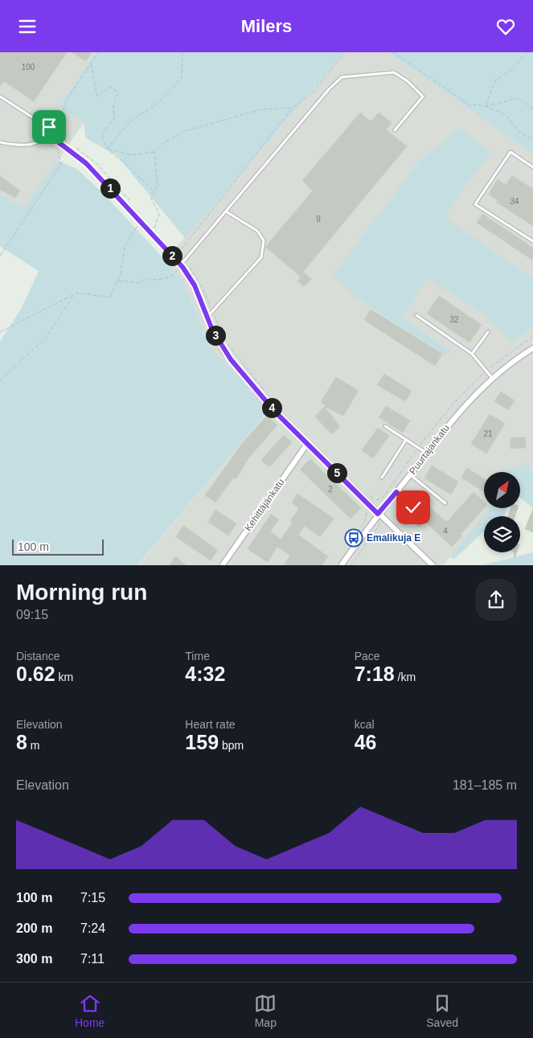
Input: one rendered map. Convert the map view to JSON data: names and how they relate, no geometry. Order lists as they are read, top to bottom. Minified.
{"streets":{"street":["Puurtajankatu","Kehittäjänkatu"]},"places":{"bus stop":["Emalikuja E"]},"house_numbers":["100","34","9","32","21","2","4"],"scale_bar":"100 m","north":"top right","page":{"header":"Milers","pins":["1","2","3","4","5"],"scale":"100 m","heading":["Morning run","09:15"],"stats":[["Distance","0.62 km"],["Time","4:32"],["Pace","7:18 /km"],["Elevation","8 m"],["Heart rate","159 bpm"],["kcal","46"]],"chart":["Elevation","181–185 m"],"list":[{"name":"100 m","note":"7:15"},{"name":"200 m","note":"7:24"},{"name":"300 m","note":"7:11"}],"tabs":["Home","Map","Saved"]}}
